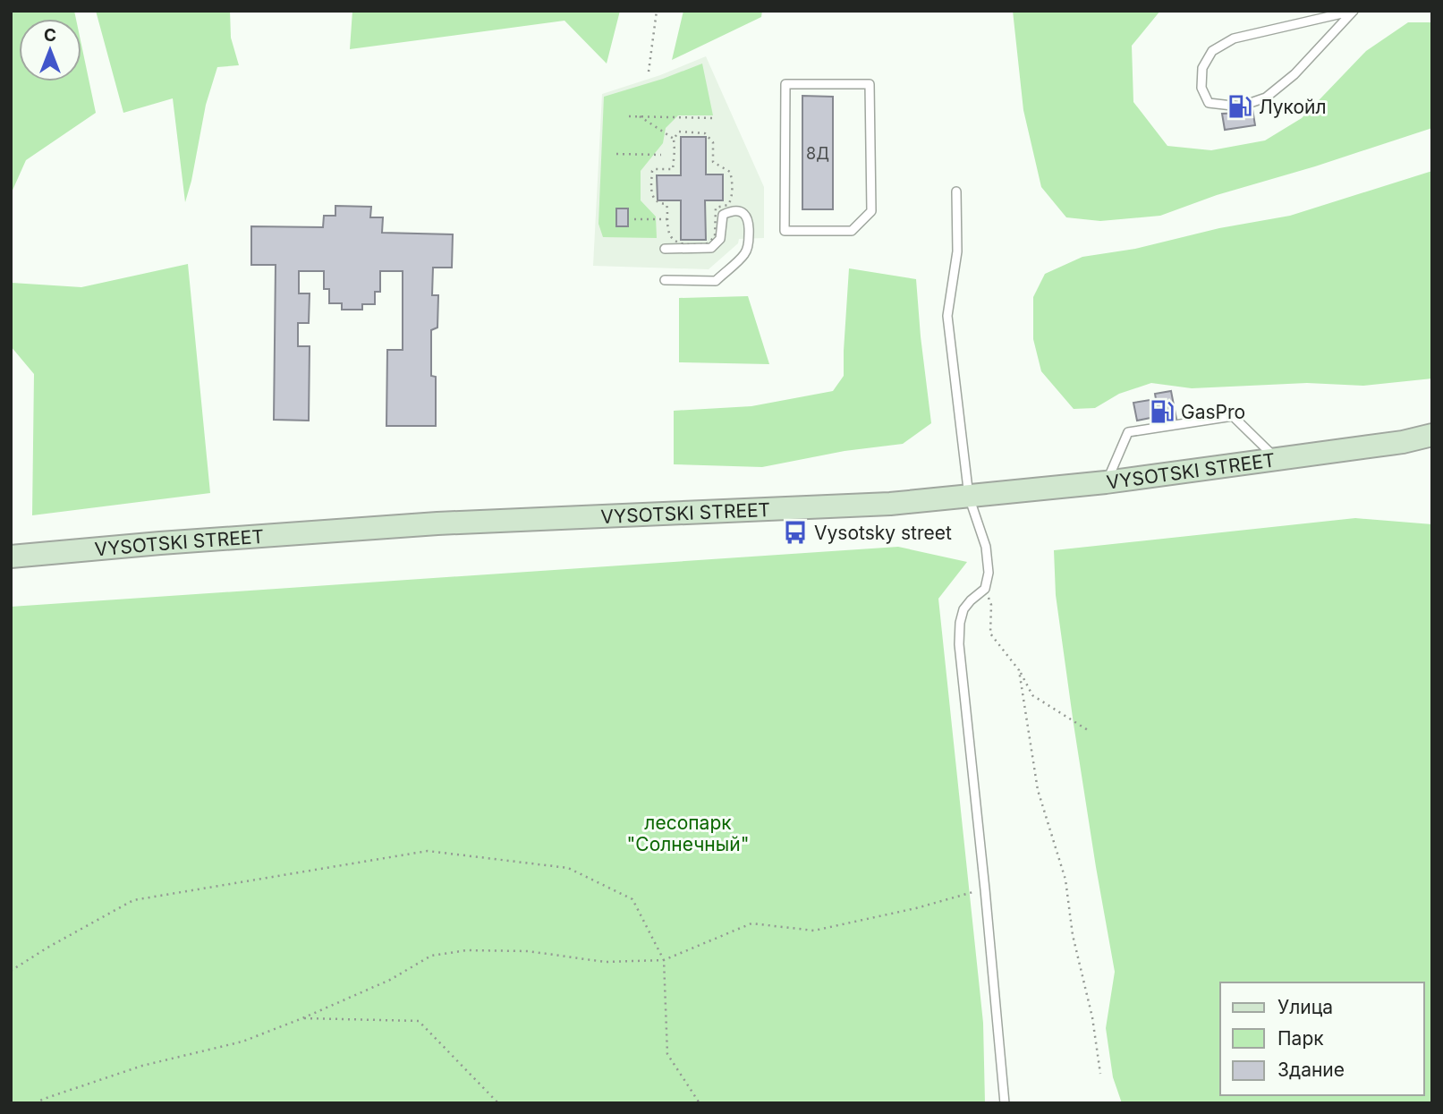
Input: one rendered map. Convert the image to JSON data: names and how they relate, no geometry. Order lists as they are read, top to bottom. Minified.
{"streets":{"main road":["VYSOTSKI STREET"]},"parks":["лесопарк \"Солнечный\""],"places":{"fuel station":["Лукойл","GasPro"],"bus stop":["Vysotsky street"]},"house_numbers":["8Д"],"legend":["Улица","Парк","Здание"],"north":"top"}
